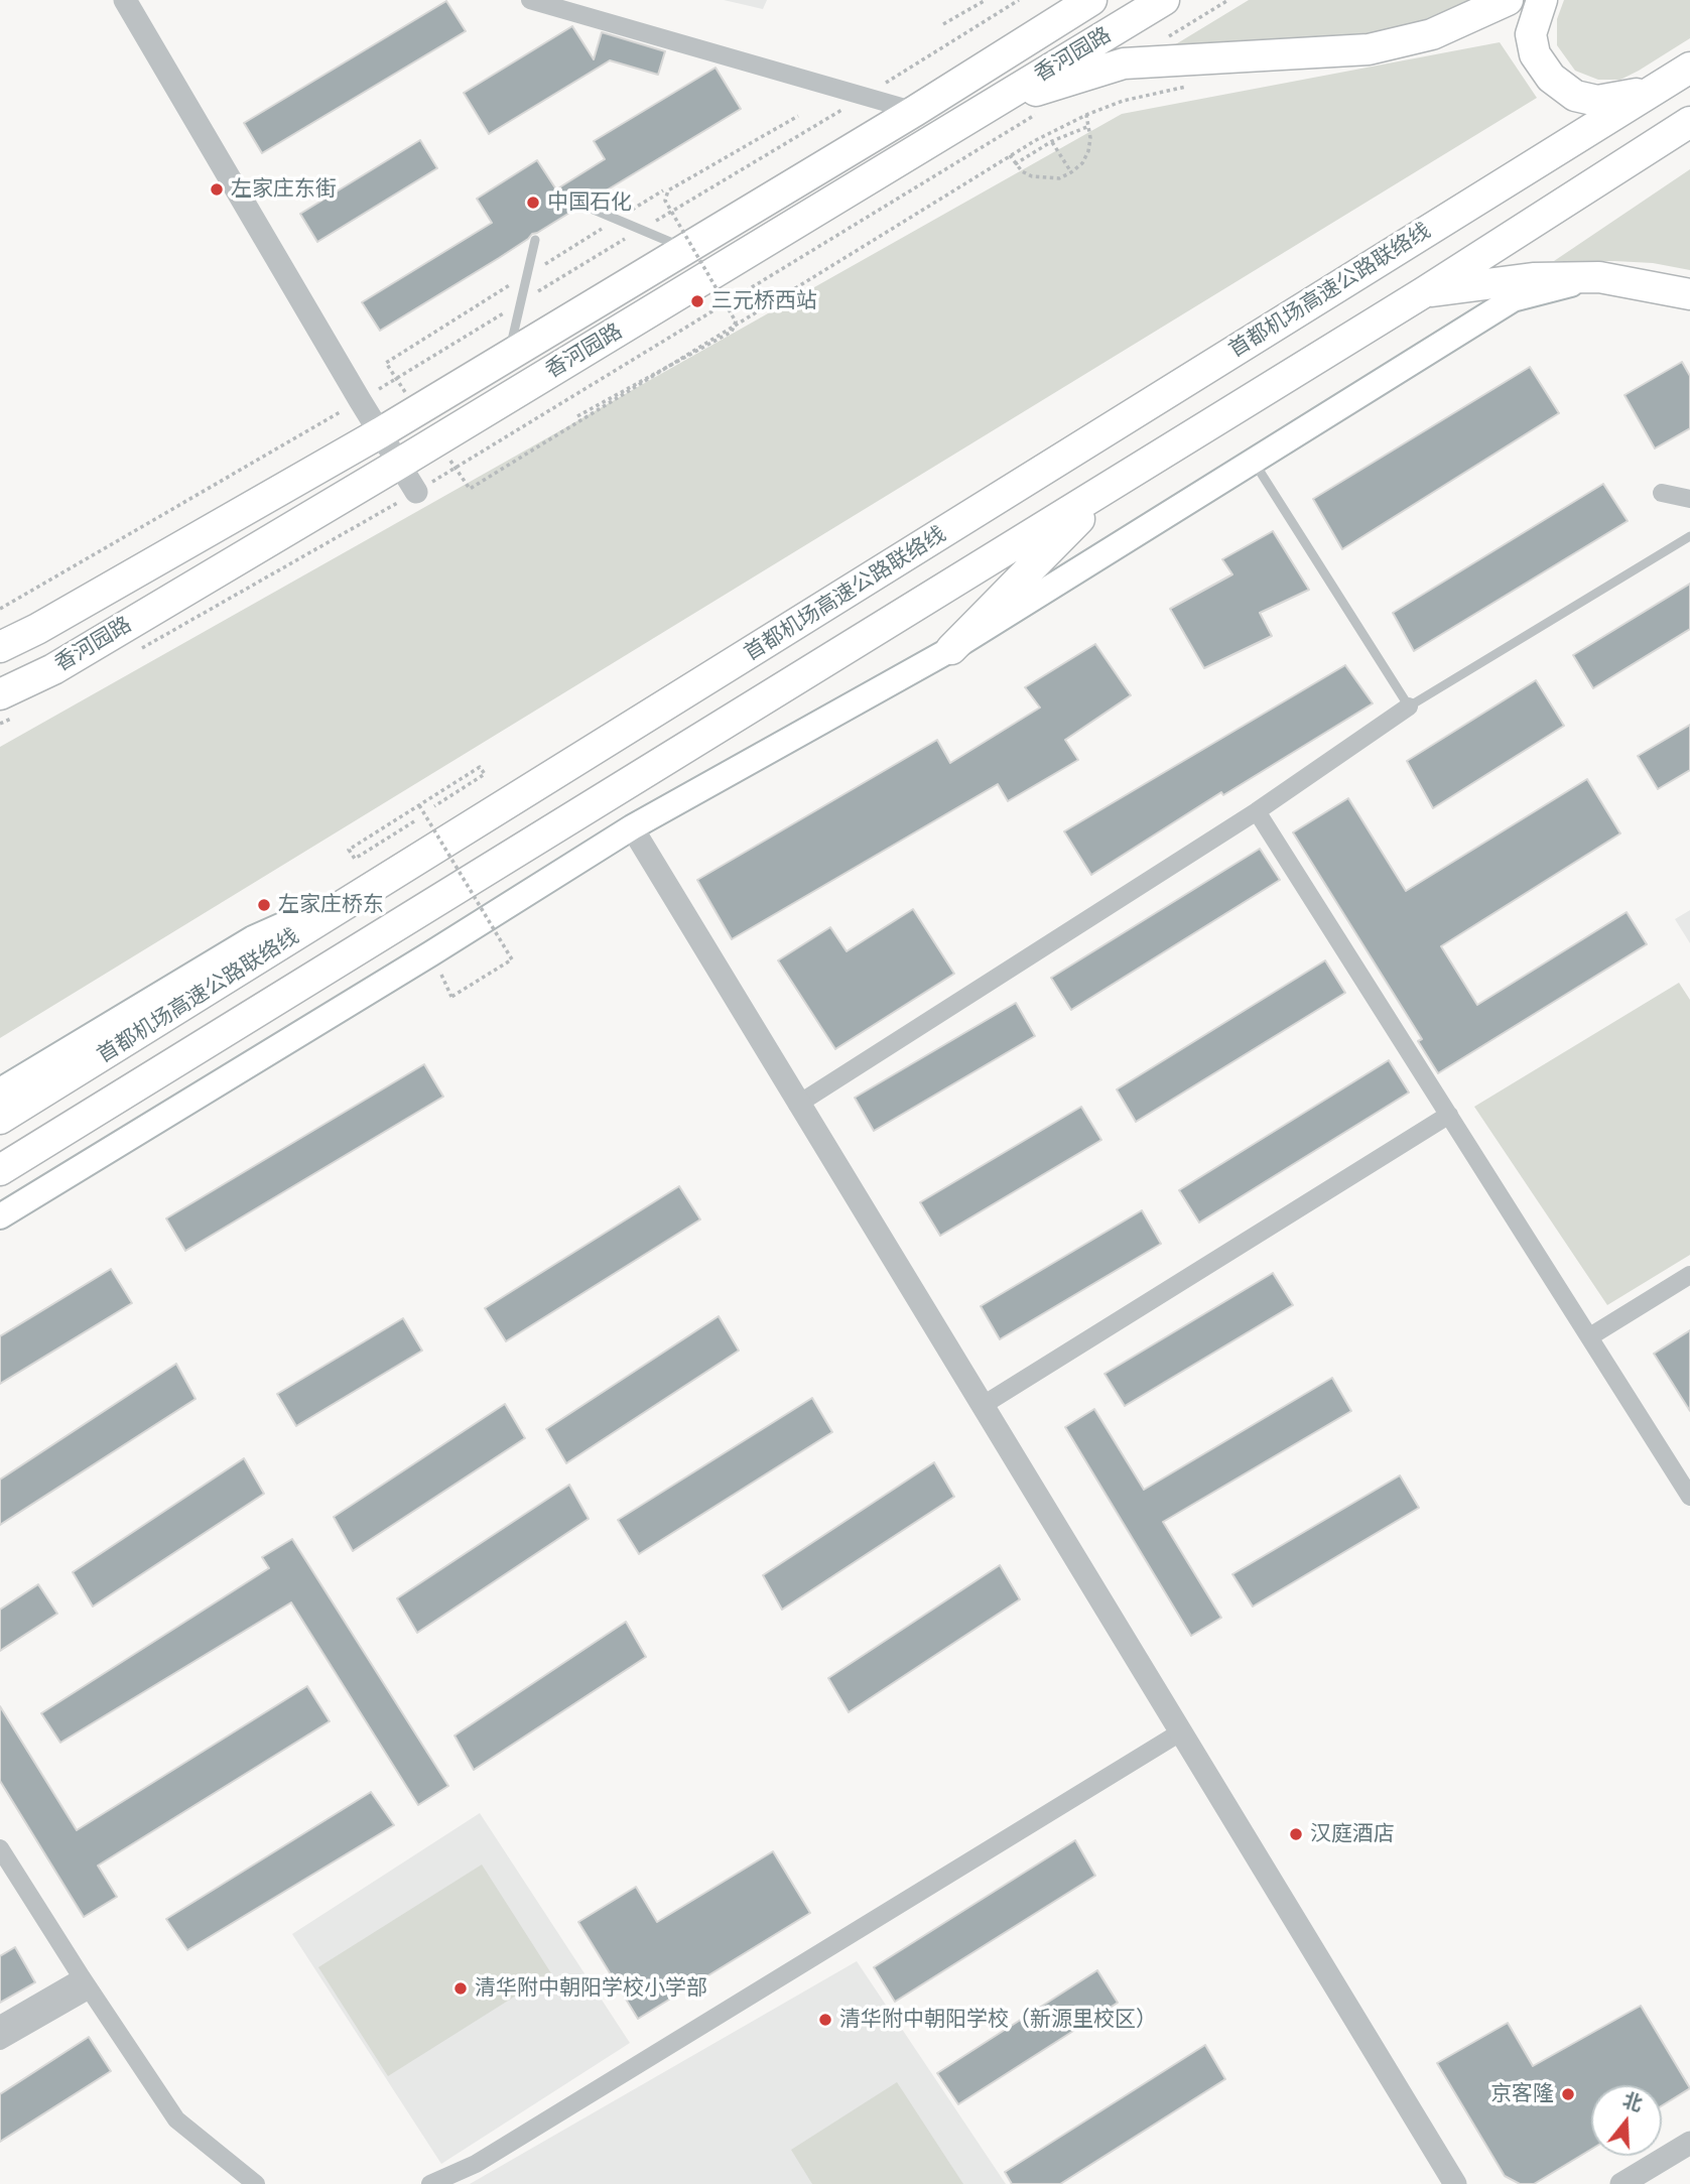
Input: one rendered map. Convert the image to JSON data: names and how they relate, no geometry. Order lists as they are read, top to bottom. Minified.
{"streets":{"highway":["香河园路","首都机场高速公路联络线"]},"places":["左家庄东街","中国石化","三元桥西站","左家庄桥东","汉庭酒店","清华附中朝阳学校小学部","清华附中朝阳学校（新源里校区）","京客隆"],"north":"top"}
